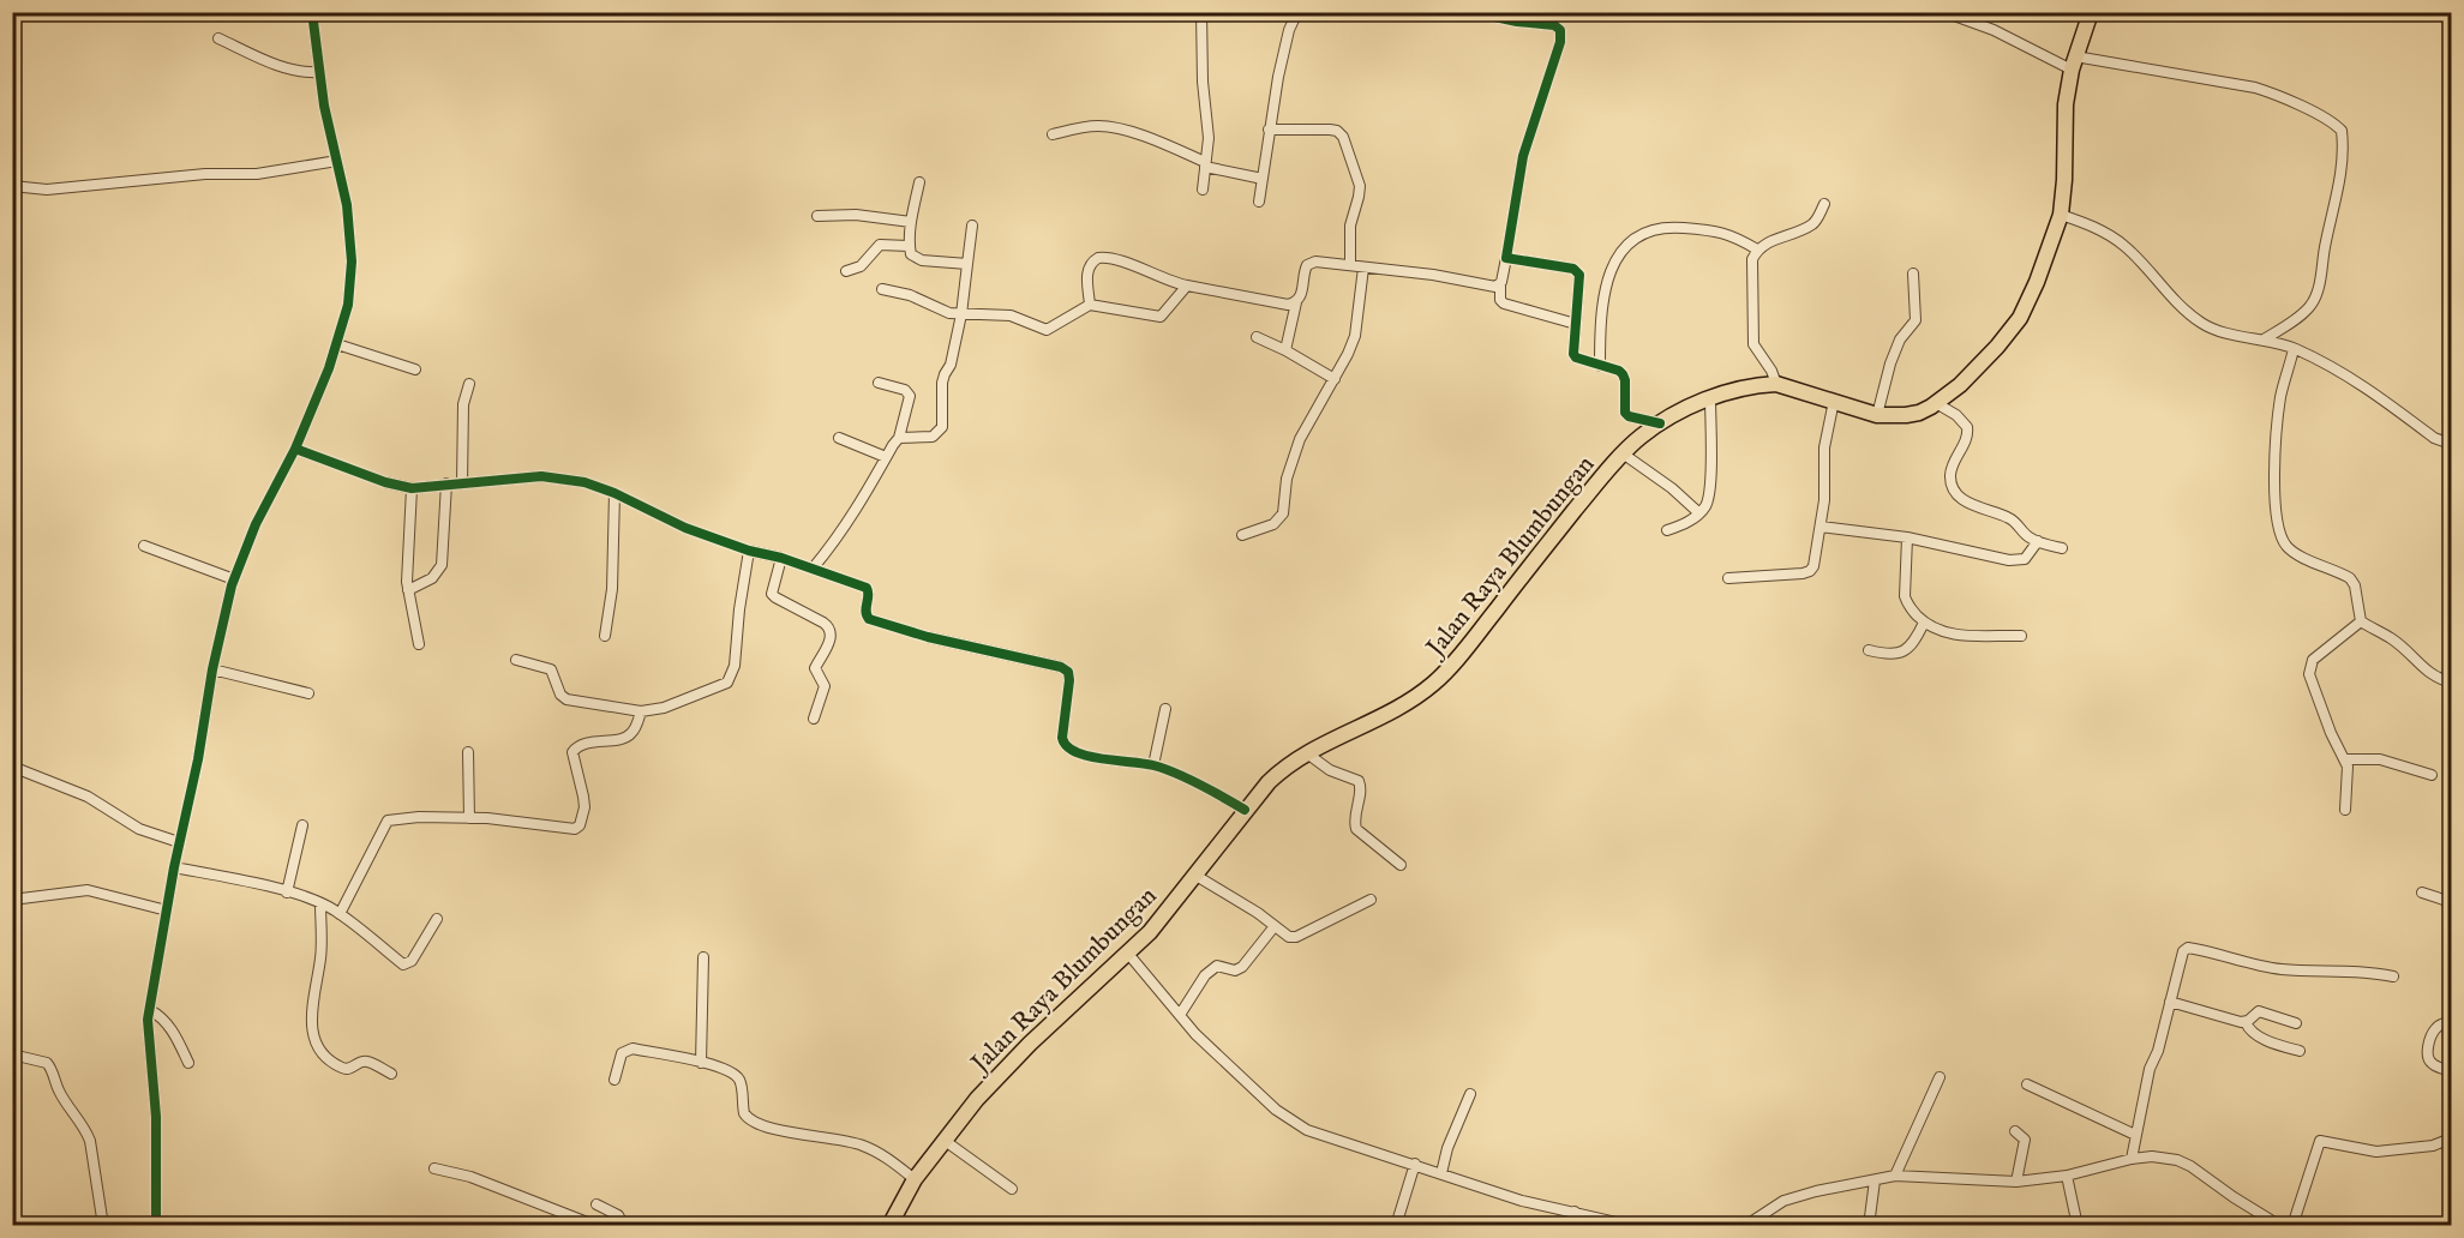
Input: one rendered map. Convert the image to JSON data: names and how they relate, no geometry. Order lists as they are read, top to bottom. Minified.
{"streets":{"main road":["Jalan Raya Blumbungan"]}}
